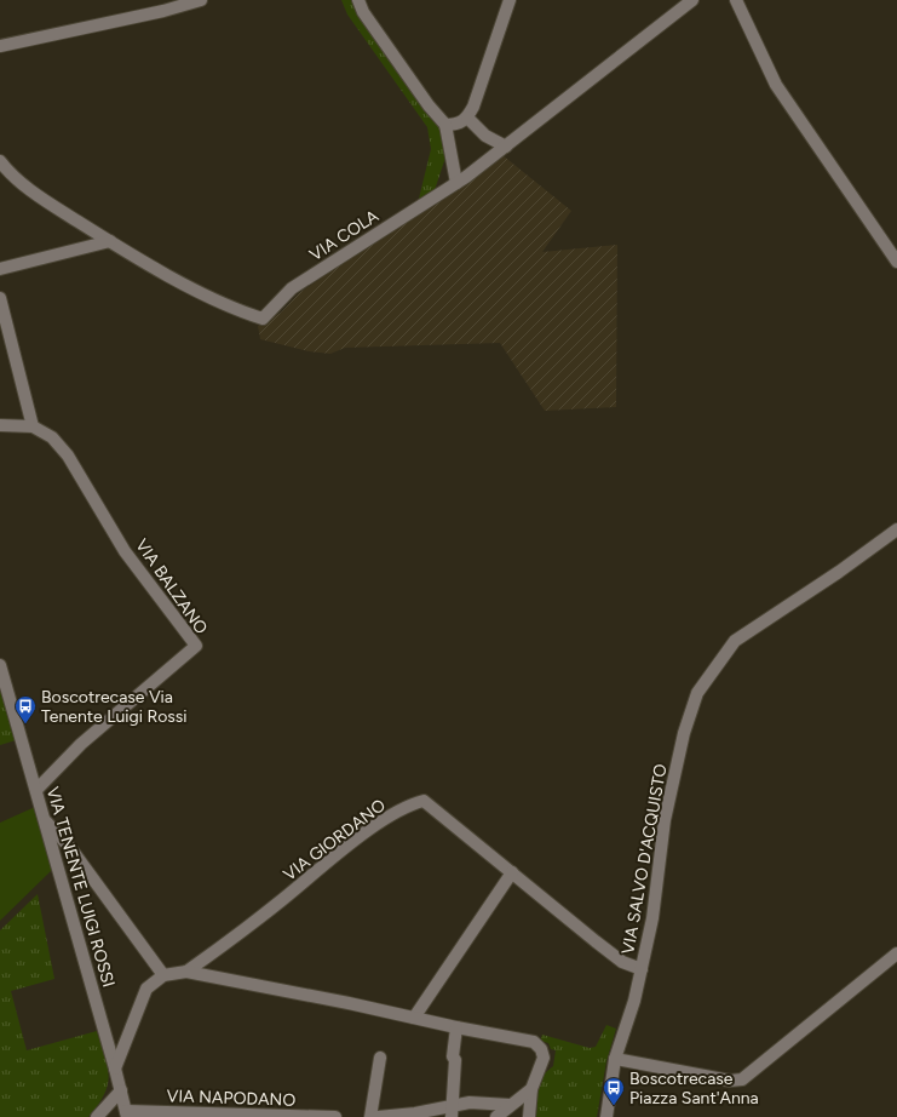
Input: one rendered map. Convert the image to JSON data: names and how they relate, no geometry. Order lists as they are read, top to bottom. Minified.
{"streets":{"street":["VIA COLA","VIA BALZANO","VIA GIORDANO","VIA SALVO D'ACQUISTO","VIA TENENTE LUIGI ROSSI","VIA NAPODANO"]},"crossings":[["VIA BALZANO","VIA TENENTE LUIGI ROSSI"],["VIA GIORDANO","VIA SALVO D'ACQUISTO"],["VIA TENENTE LUIGI ROSSI","VIA NAPODANO"]],"places":{"bus stop":["Boscotrecase Via Tenente Luigi Rossi","Boscotrecase Piazza Sant'Anna"]}}
